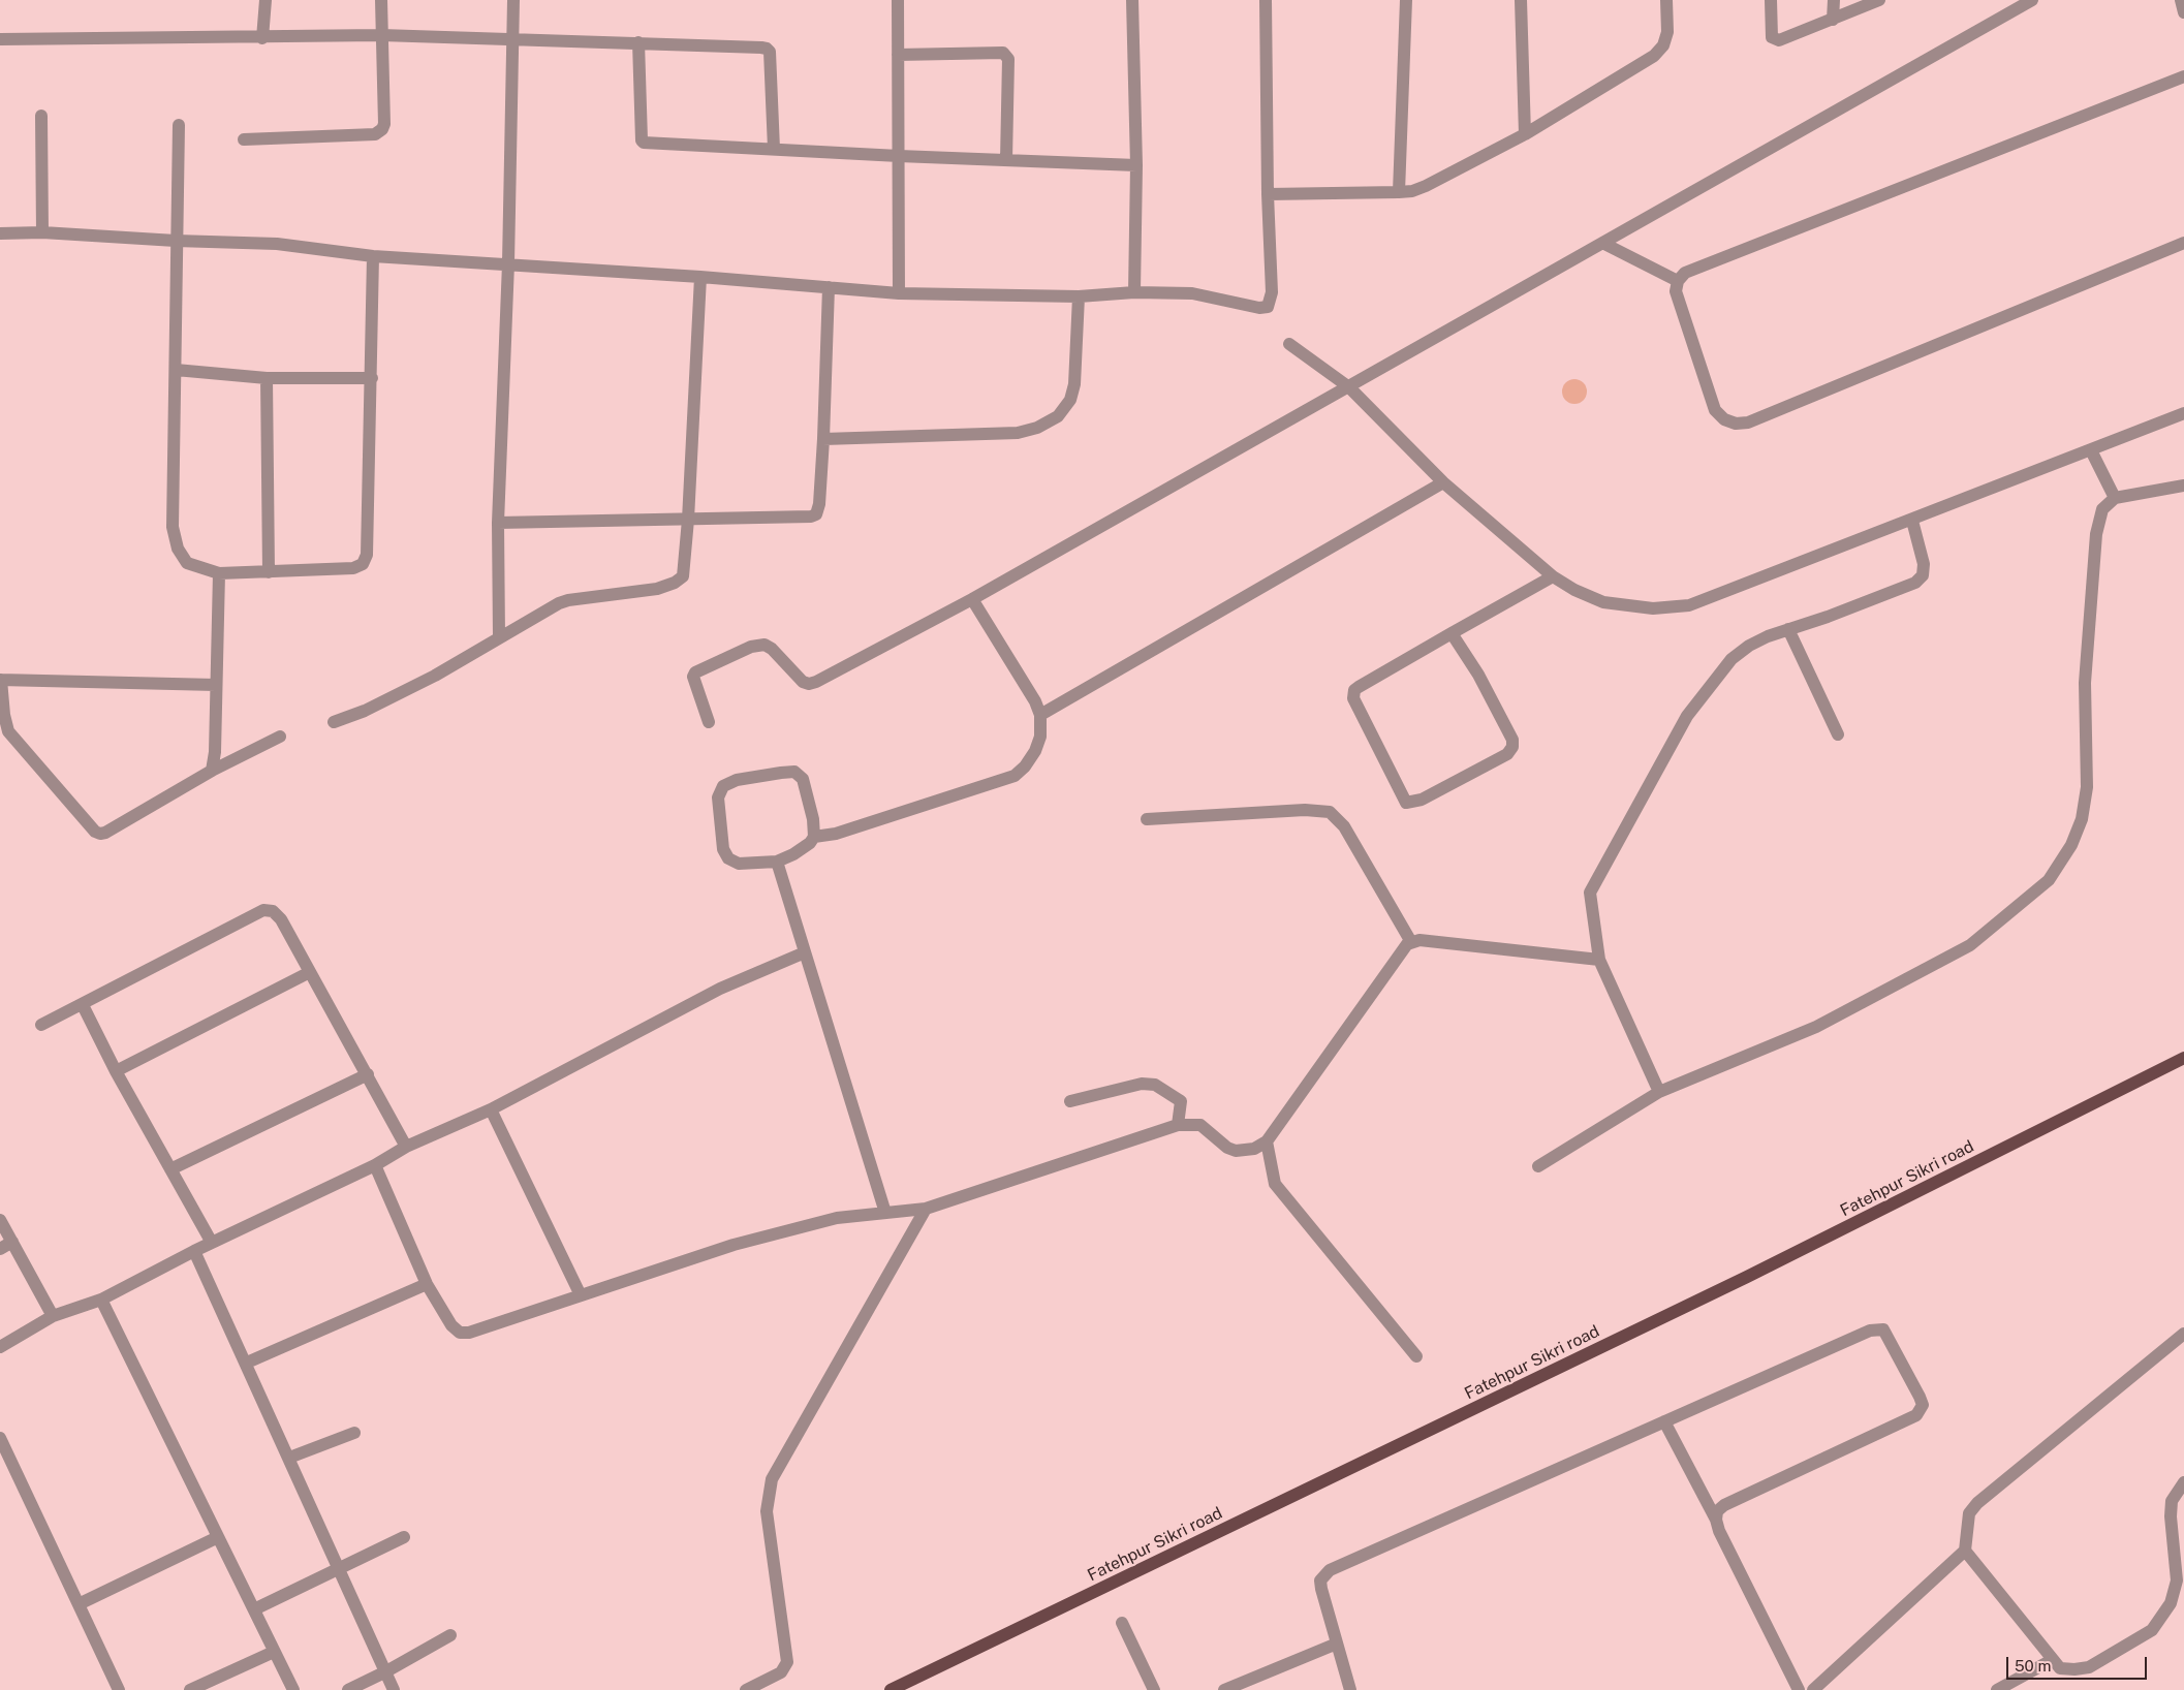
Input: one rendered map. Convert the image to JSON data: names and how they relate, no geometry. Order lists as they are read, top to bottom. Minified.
{"streets":{"main road":["Fatehpur Sikri road"]},"scale_bar":"50 m"}
